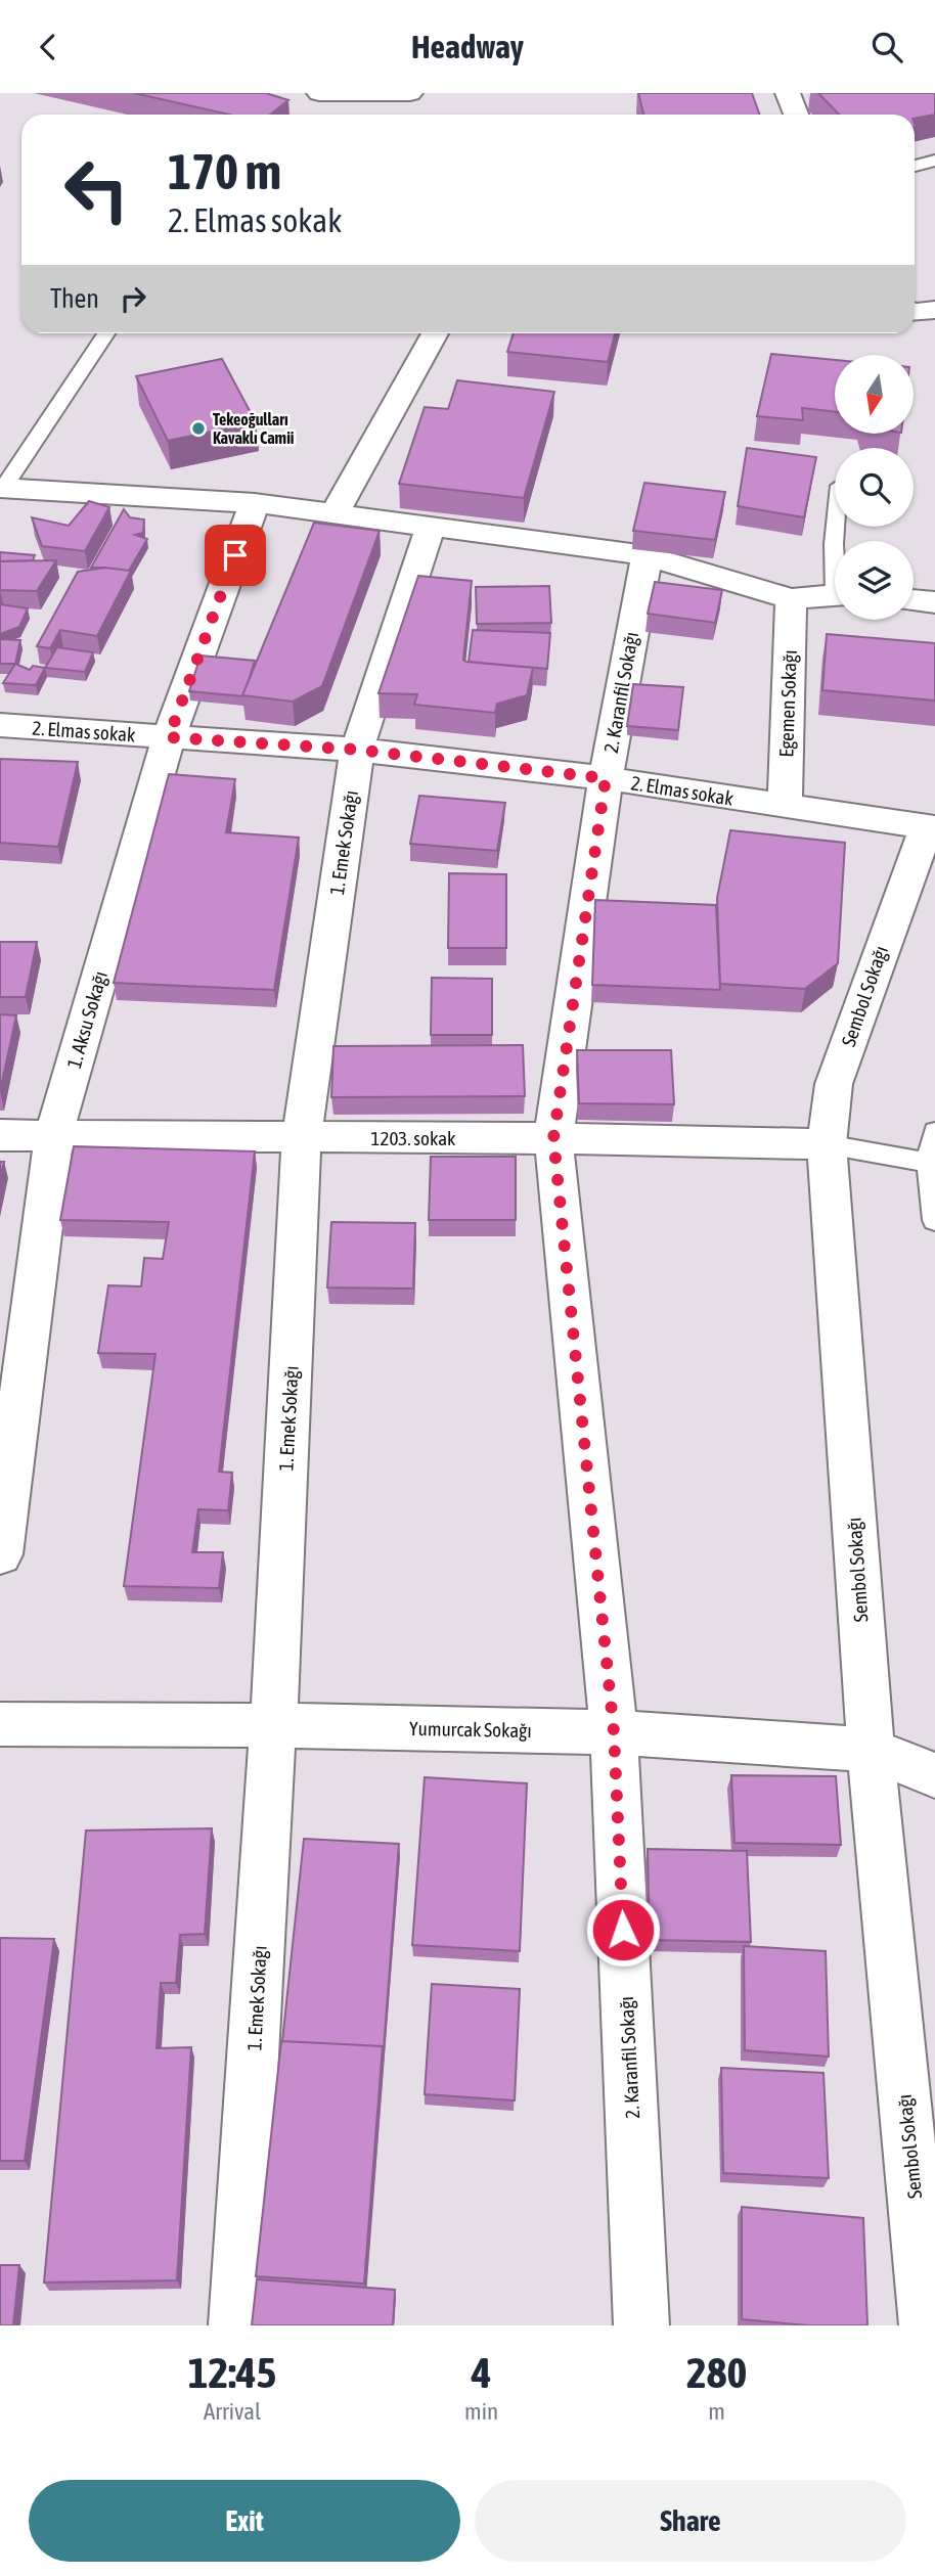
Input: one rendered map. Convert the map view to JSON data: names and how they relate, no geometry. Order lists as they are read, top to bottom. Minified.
{"streets":{"street":["2. Karanfil Sokağı","Egemen Sokağı","2. Elmas sokak","1. Emek Sokağı","Sembol Sokağı","1. Aksu Sokağı","1203. sokak","Yumurcak Sokağı"]},"crossings":[["2. Karanfil Sokağı","2. Elmas sokak"],["2. Karanfil Sokağı","1203. sokak"],["2. Karanfil Sokağı","Yumurcak Sokağı"],["Egemen Sokağı","2. Elmas sokak"],["2. Elmas sokak","1. Emek Sokağı"],["2. Elmas sokak","Sembol Sokağı"],["2. Elmas sokak","1. Aksu Sokağı"],["1. Emek Sokağı","1203. sokak"],["1. Emek Sokağı","Yumurcak Sokağı"],["Sembol Sokağı","1203. sokak"],["Sembol Sokağı","Yumurcak Sokağı"],["1. Aksu Sokağı","1203. sokak"]],"places":["Tekeoğulları Kavaklı Camii"],"north":"bottom","page":{"header":"Headway","turn":["170 m","2. Elmas sokak"],"then":"Then","eta":["12:45","Arrival","4","min","280","m"],"buttons":["Exit","Share"]}}
